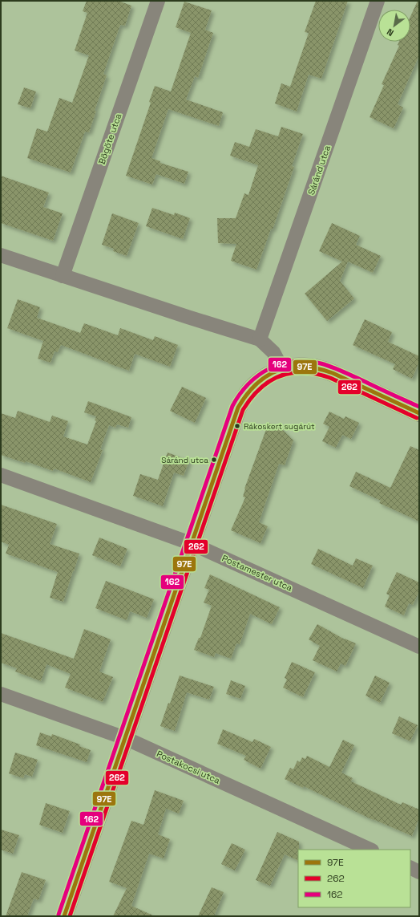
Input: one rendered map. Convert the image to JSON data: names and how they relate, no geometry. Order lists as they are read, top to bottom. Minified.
{"streets":{"street":["Bögöte utca","Sáránd utca","Postamester utca","Postakocsi utca"]},"places":["Rákoskert sugárút","Sáránd utca"],"lines":["transit line 162","transit line 97E","transit line 262"],"legend":["97E","262","162"],"north":"bottom left"}
